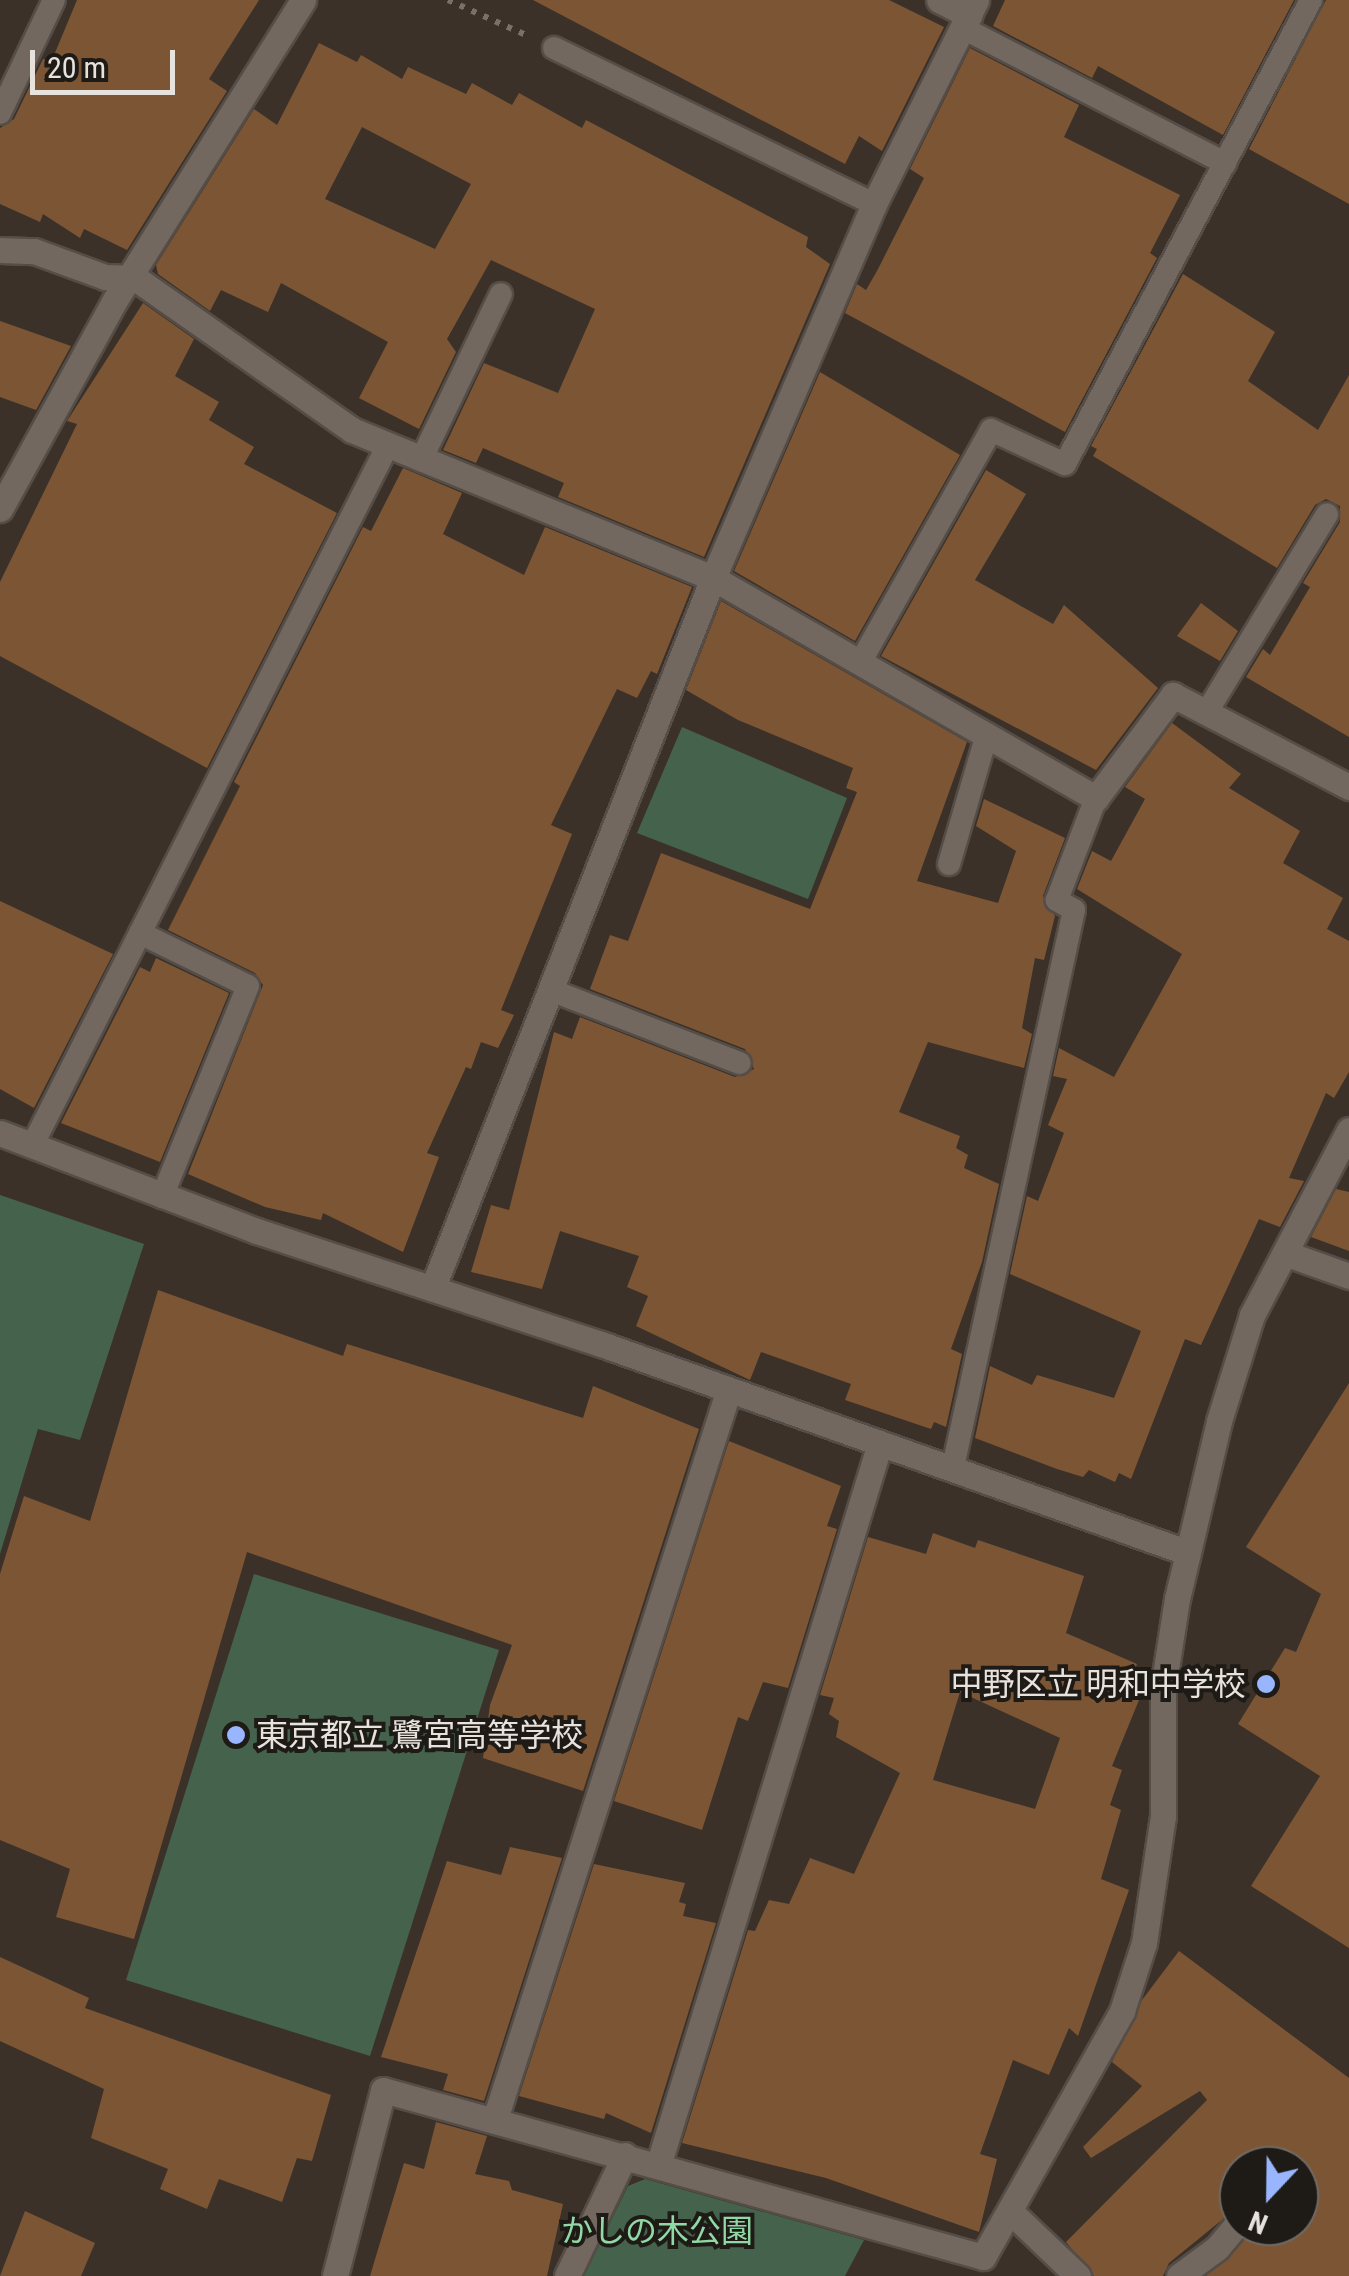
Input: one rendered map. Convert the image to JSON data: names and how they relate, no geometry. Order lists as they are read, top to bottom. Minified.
{"parks":["かしの木公園"],"places":["中野区立 明和中学校","東京都立 鷺宮高等学校"],"scale_bar":"20 m","north":"bottom"}
